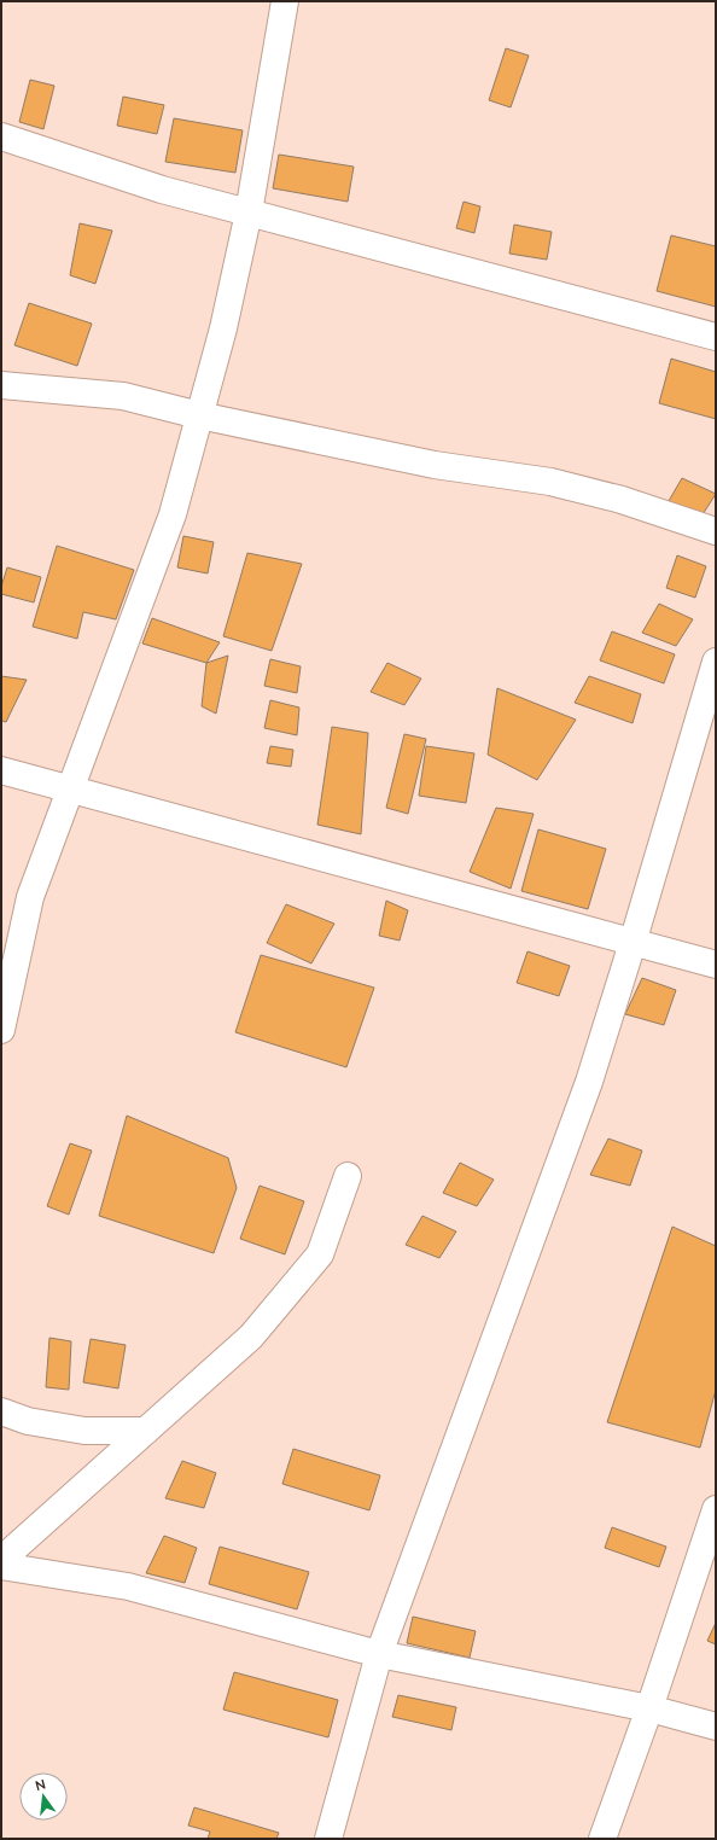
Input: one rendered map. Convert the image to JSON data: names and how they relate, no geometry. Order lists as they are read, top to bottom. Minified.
{"north":"top"}
